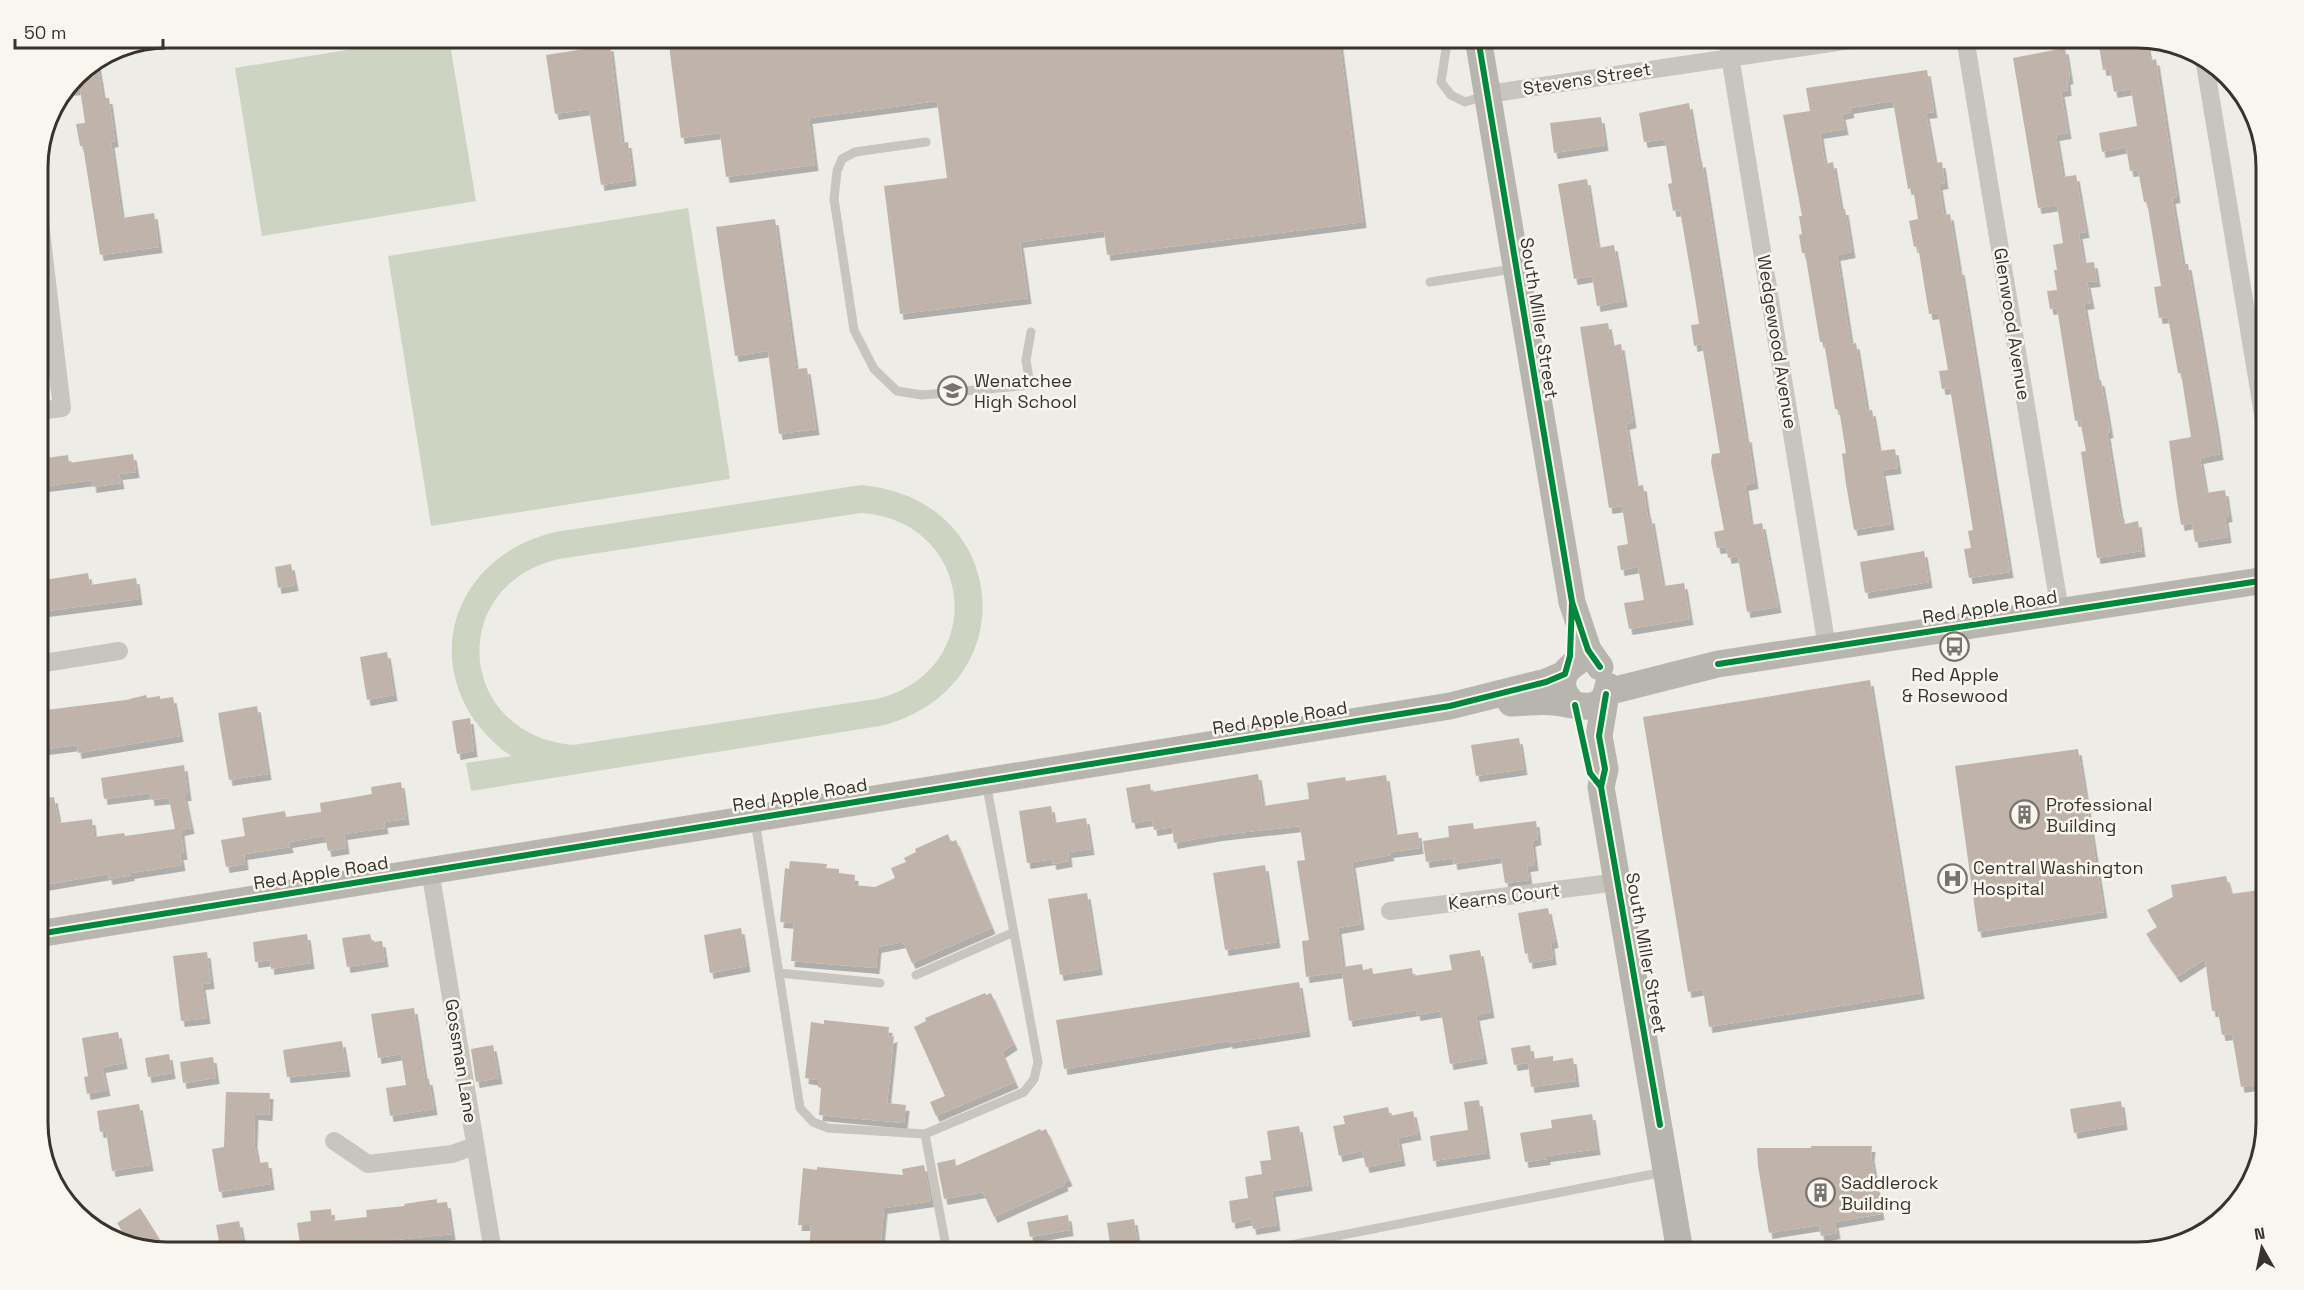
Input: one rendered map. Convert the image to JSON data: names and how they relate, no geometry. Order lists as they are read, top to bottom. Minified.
{"streets":{"street":["Stevens Street","South Miller Street","Glenwood Avenue","Wedgewood Avenue","Red Apple Road","Kearns Court","Gossman Lane"]},"crossings":[["Stevens Street","South Miller Street"],["Stevens Street","Wedgewood Avenue"],["South Miller Street","Red Apple Road"],["South Miller Street","Kearns Court"],["Glenwood Avenue","Red Apple Road"],["Wedgewood Avenue","Red Apple Road"],["Red Apple Road","Gossman Lane"]],"places":{"school or university":["Wenatchee High School"],"bus stop":["Red Apple & Rosewood"],"building":["Professional Building","Saddlerock Building"],"hospital":["Central Washington Hospital"]},"scale_bar":"50 m","north":"top"}
